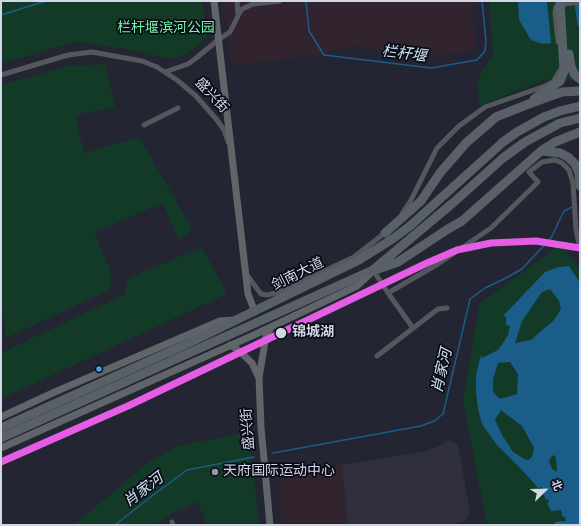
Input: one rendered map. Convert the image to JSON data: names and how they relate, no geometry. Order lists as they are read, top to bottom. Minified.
{"streets":{"highway":["剑南大道"],"main road":["盛兴街"]},"crossings":[["盛兴街","剑南大道"]],"water":["栏杆堰","肖家河"],"parks":["栏杆堰滨河公园"],"places":["锦城湖","天府国际运动中心"],"north":"top right"}
